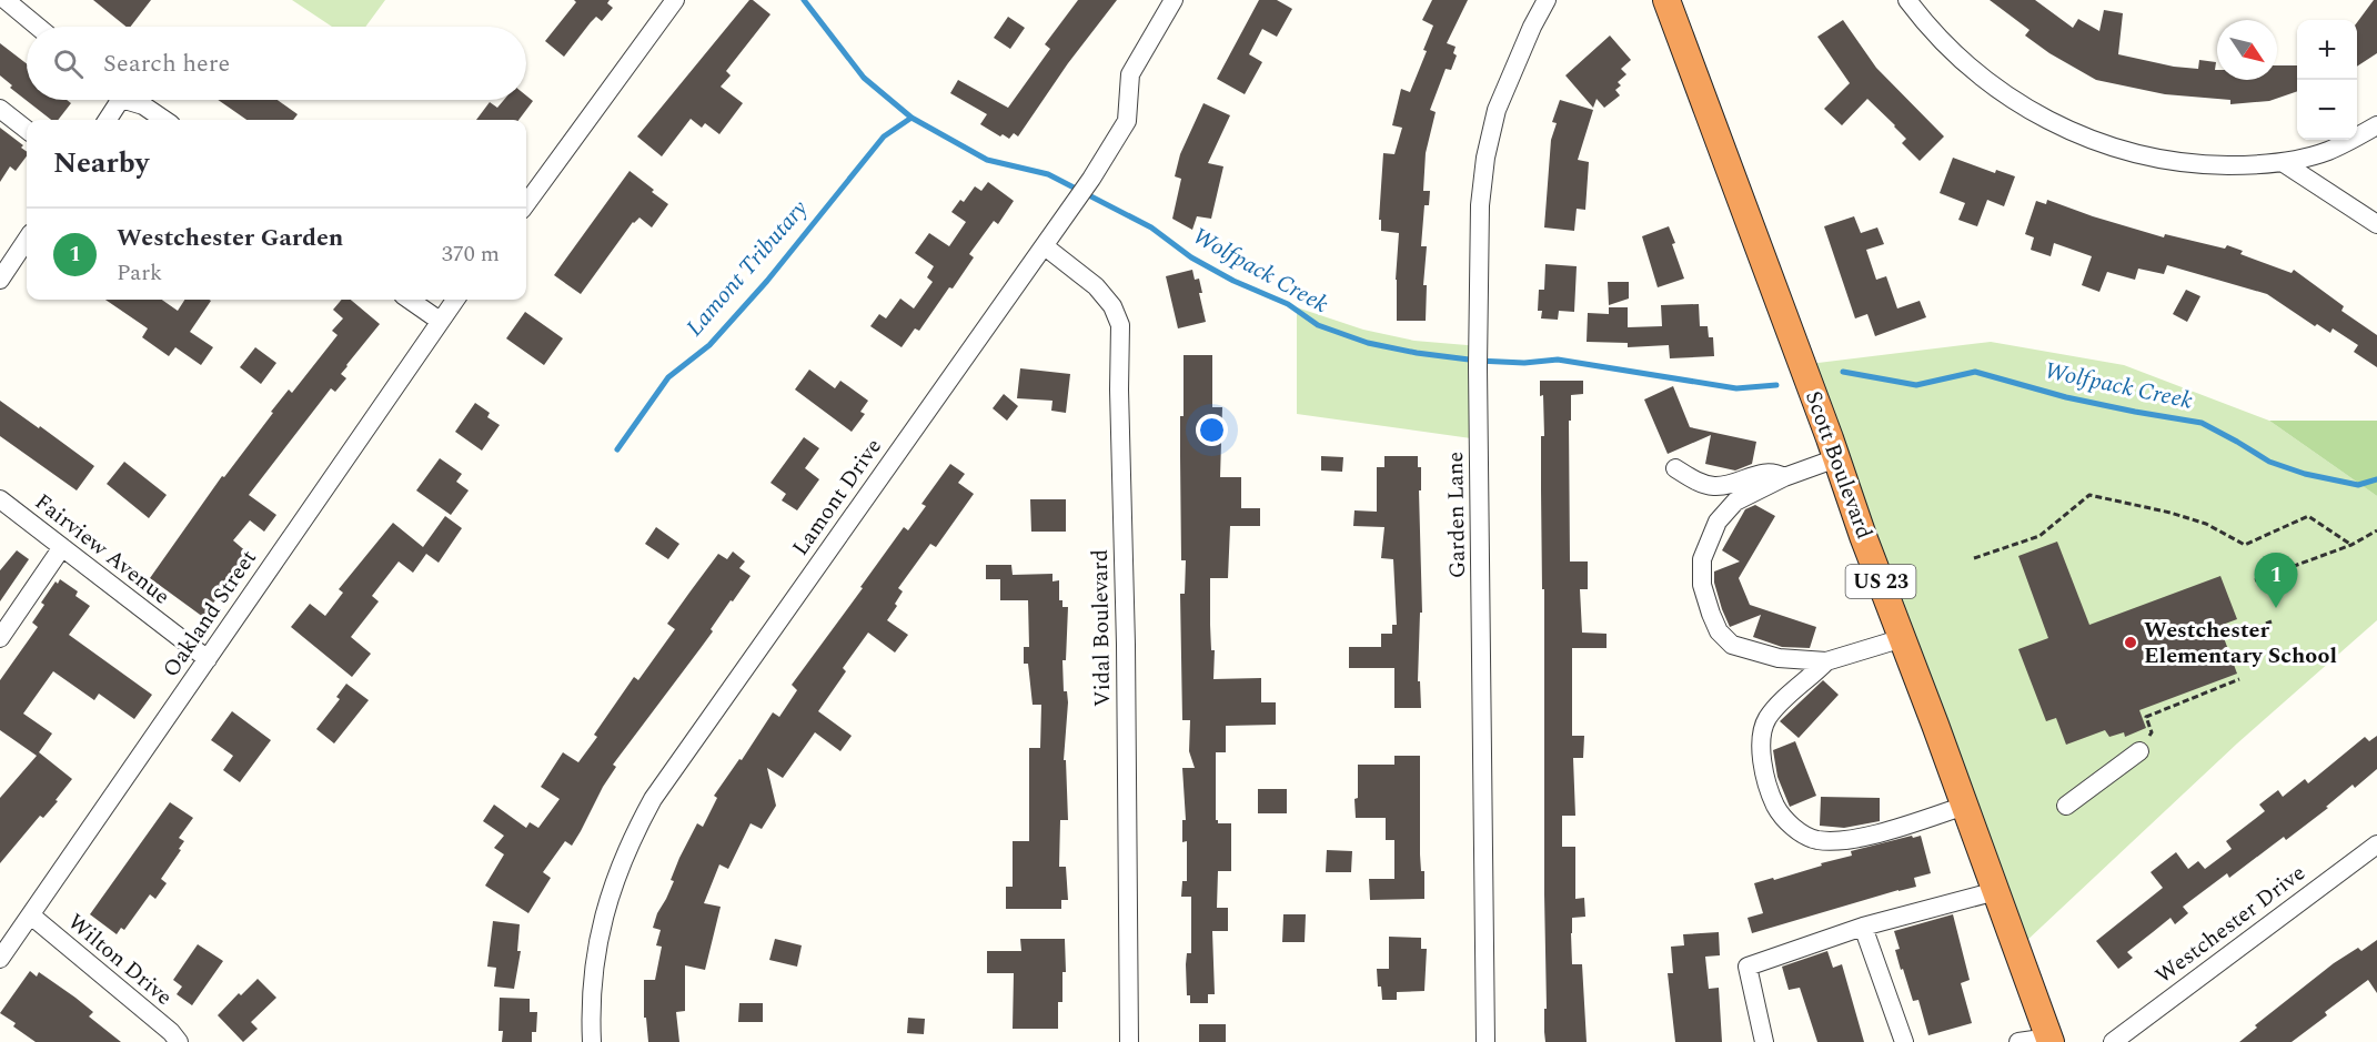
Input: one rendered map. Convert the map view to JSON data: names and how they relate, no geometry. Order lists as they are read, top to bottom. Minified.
{"streets":{"highway":["Scott Boulevard","US 23"],"street":["Lamont Drive","Garden Lane","Fairview Avenue","Oakland Street","Vidal Boulevard","Westchester Drive","Wilton Drive"]},"crossings":[["Lamont Drive","Vidal Boulevard"],["Fairview Avenue","Oakland Street"],["Oakland Street","Wilton Drive"]],"water":["Lamont Tributary","Wolfpack Creek"],"places":["Westchester Elementary School"],"north":"bottom right","page":{"map_buttons":["+","−"],"search":"Search here","heading":"Nearby","list":[{"mark":"1","name":"Westchester Garden","note":"Park","value":"370 m"}],"pins":"1"}}
